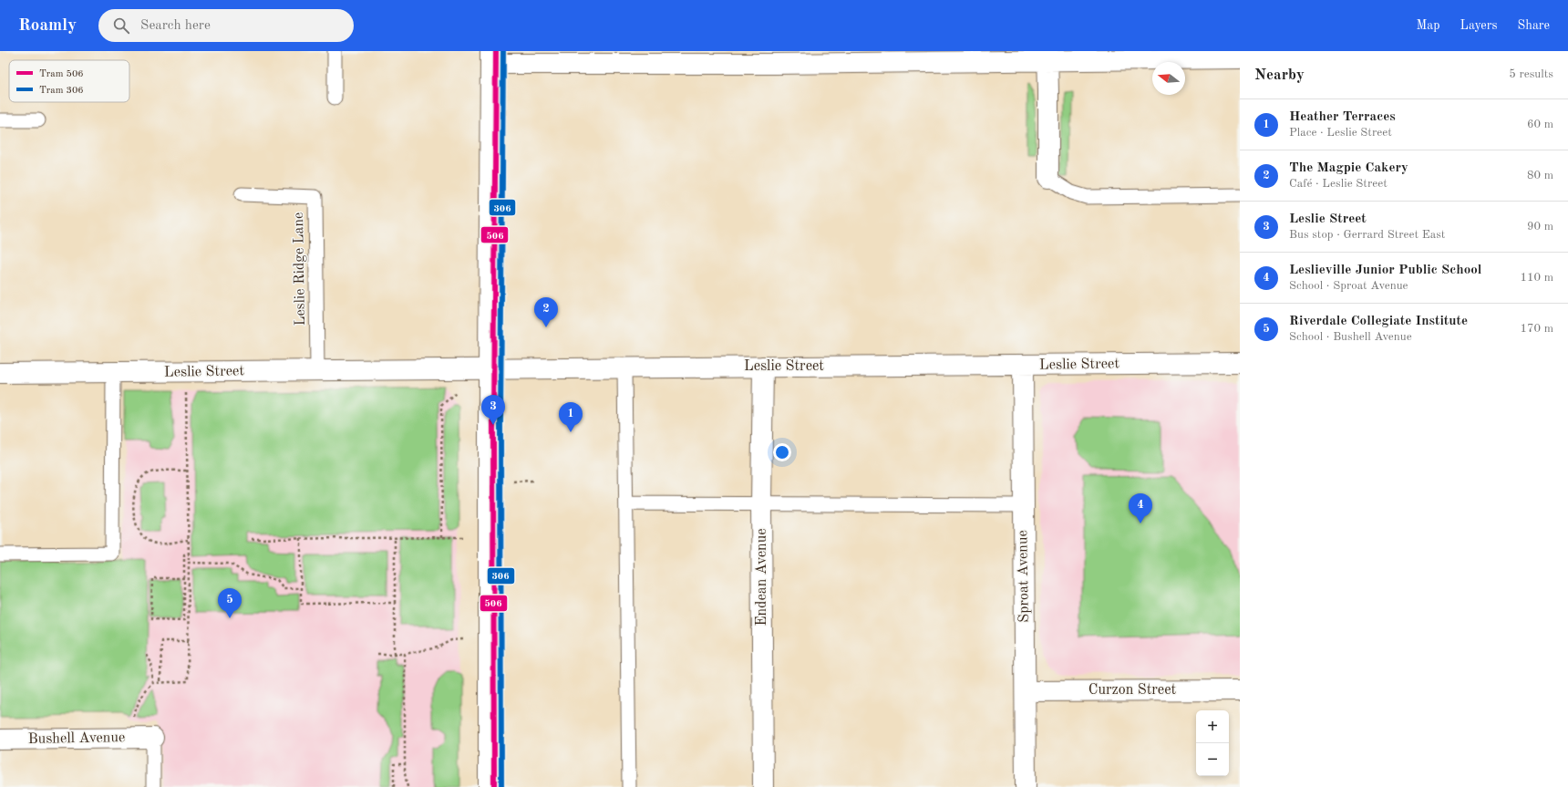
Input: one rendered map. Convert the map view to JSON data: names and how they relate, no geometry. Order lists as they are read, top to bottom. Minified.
{"streets":{"street":["Leslie Street","Sproat Avenue","Endean Avenue","Curzon Street","Bushell Avenue"],"lane":["Leslie Ridge Lane"]},"crossings":[["Leslie Ridge Lane","Leslie Street"],["Leslie Street","Sproat Avenue"],["Leslie Street","Endean Avenue"],["Sproat Avenue","Curzon Street"]],"lines":["tram line 506","tram line 306"],"legend":["Tram 506","Tram 306"],"north":"left","page":{"header":"Roamly","search":"Search here","nav":["Map","Layers","Share"],"heading":["Nearby","5 results"],"list":[{"mark":"1","name":"Heather Terraces","note":"Place · Leslie Street","value":"60 m"},{"mark":"2","name":"The Magpie Cakery","note":"Café · Leslie Street","value":"80 m"},{"mark":"3","name":"Leslie Street","note":"Bus stop · Gerrard Street East","value":"90 m"},{"mark":"4","name":"Leslieville Junior Public School","note":"School · Sproat Avenue","value":"110 m"},{"mark":"5","name":"Riverdale Collegiate Institute","note":"School · Bushell Avenue","value":"170 m"}],"pins":["2","3","1","4","5"],"map_buttons":["+","−"]}}
